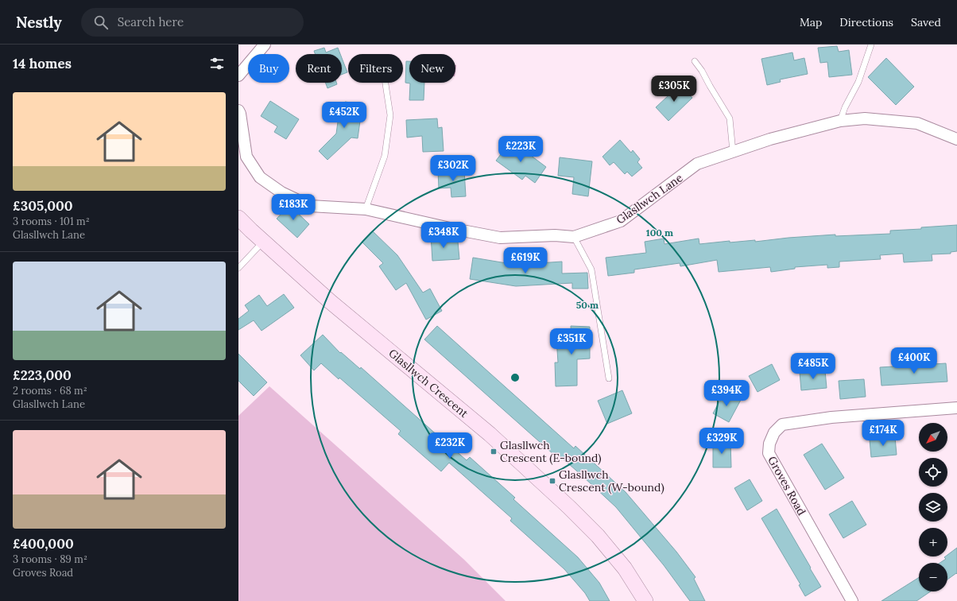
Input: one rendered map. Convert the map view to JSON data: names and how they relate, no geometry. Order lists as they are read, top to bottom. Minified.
{"streets":{"main road":["Glasllwch Crescent"],"street":["Glasllwch Lane","Groves Road"]},"places":{"transit":["Glasllwch Crescent (E-bound)","Glasllwch Crescent (W-bound)"]},"north":"bottom left","page":{"header":"Nestly","search":"Search here","nav":["Map","Directions","Saved"],"heading":"14 homes","chip":["Buy","Rent","Filters","New"],"price":["£305K","£452K","£223K","£302K","£183K","£348K","£619K","£351K","£400K","£485K","£394K","£174K","£329K","£232K"],"list":[{"name":"£305,000","note":"3 rooms · 101 m² · Glasllwch Lane"},{"name":"£223,000","note":"2 rooms · 68 m² · Glasllwch Lane"},{"name":"£400,000","note":"3 rooms · 89 m² · Groves Road"}],"map_buttons":["+","−"]},"rings":["100 m","50 m"]}
